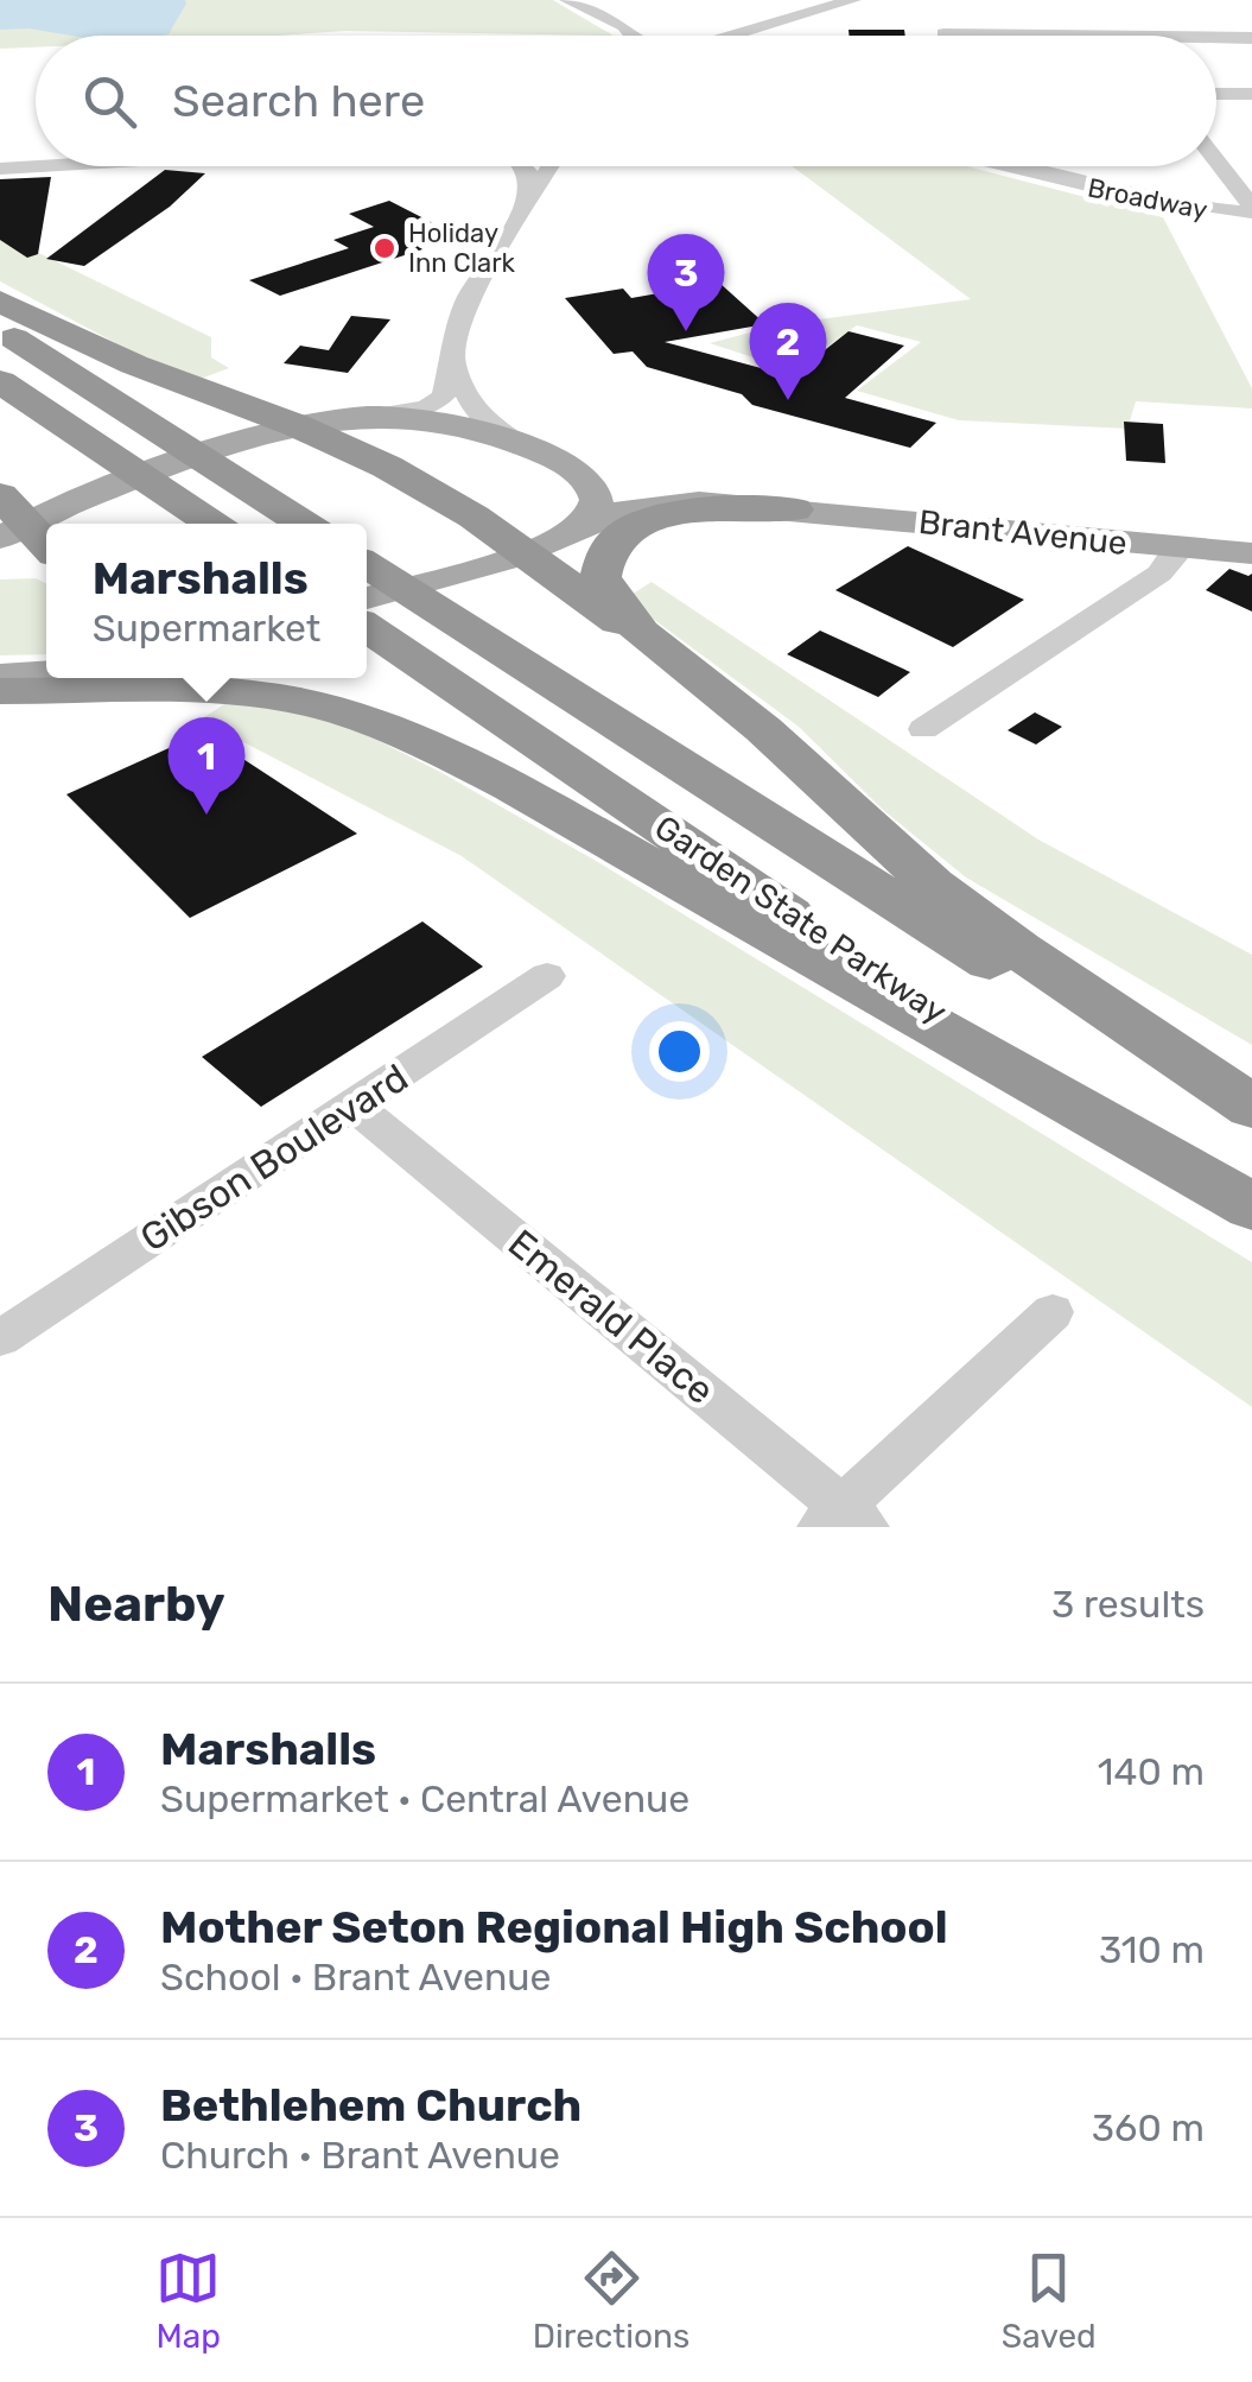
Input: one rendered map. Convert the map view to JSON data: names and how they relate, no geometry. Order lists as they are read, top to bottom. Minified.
{"streets":{"highway":["Garden State Parkway"],"main road":["Brant Avenue"],"street":["Broadway","Gibson Boulevard","Emerald Place"]},"crossings":[["Gibson Boulevard","Emerald Place"]],"places":["Holiday Inn Clark"],"page":{"search":"Search here","pins":["3","2","1"],"popup":["Marshalls","Supermarket"],"heading":["Nearby","3 results"],"list":[{"mark":"1","name":"Marshalls","note":"Supermarket · Central Avenue","value":"140 m"},{"mark":"2","name":"Mother Seton Regional High School","note":"School · Brant Avenue","value":"310 m"},{"mark":"3","name":"Bethlehem Church","note":"Church · Brant Avenue","value":"360 m"}],"nav":["Map","Directions","Saved"]}}
